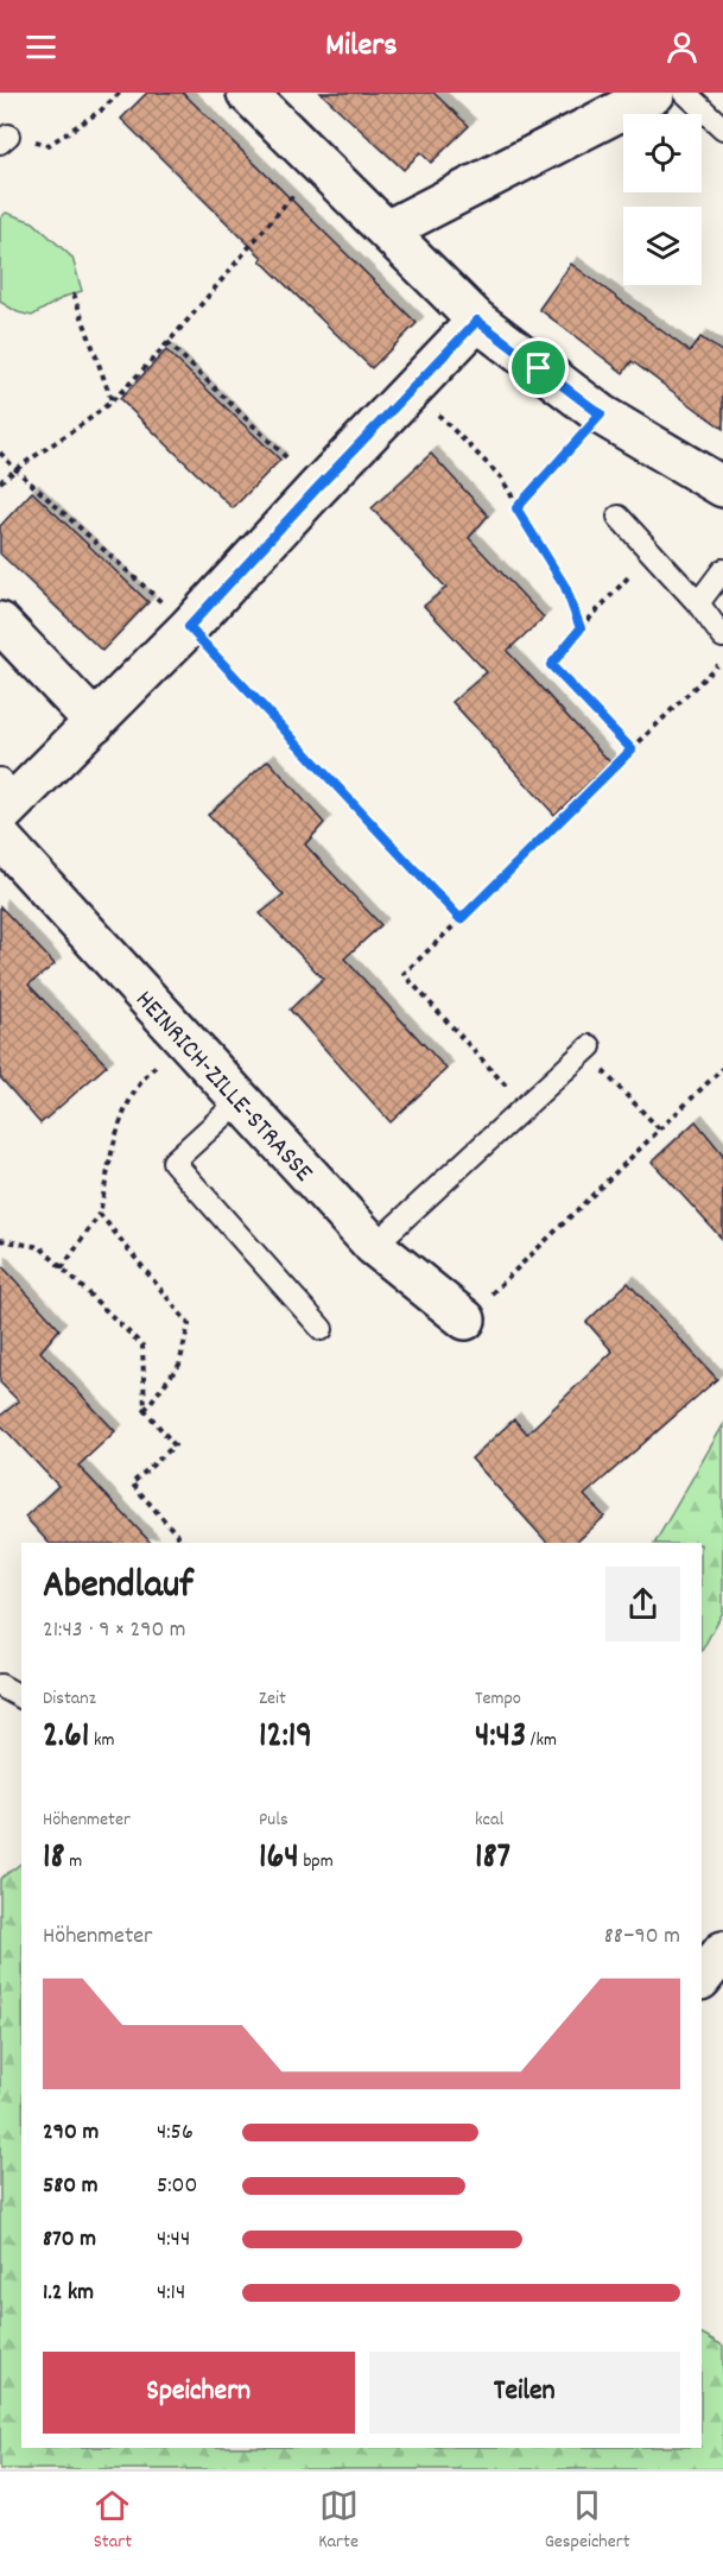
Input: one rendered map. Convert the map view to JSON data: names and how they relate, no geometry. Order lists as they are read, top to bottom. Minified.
{"streets":{"street":["HEINRICH-ZILLE-STRASSE"]},"page":{"header":"Milers","heading":["Abendlauf","21:43 · 9 × 290 m"],"stats":[["Distanz","2.61 km"],["Zeit","12:19"],["Tempo","4:43 /km"],["Höhenmeter","18 m"],["Puls","164 bpm"],["kcal","187"]],"chart":["Höhenmeter","88–90 m"],"list":[{"name":"290 m","note":"4:56"},{"name":"580 m","note":"5:00"},{"name":"870 m","note":"4:44"},{"name":"1.2 km","note":"4:14"}],"buttons":["Speichern","Teilen"],"tabs":["Start","Karte","Gespeichert"]}}
